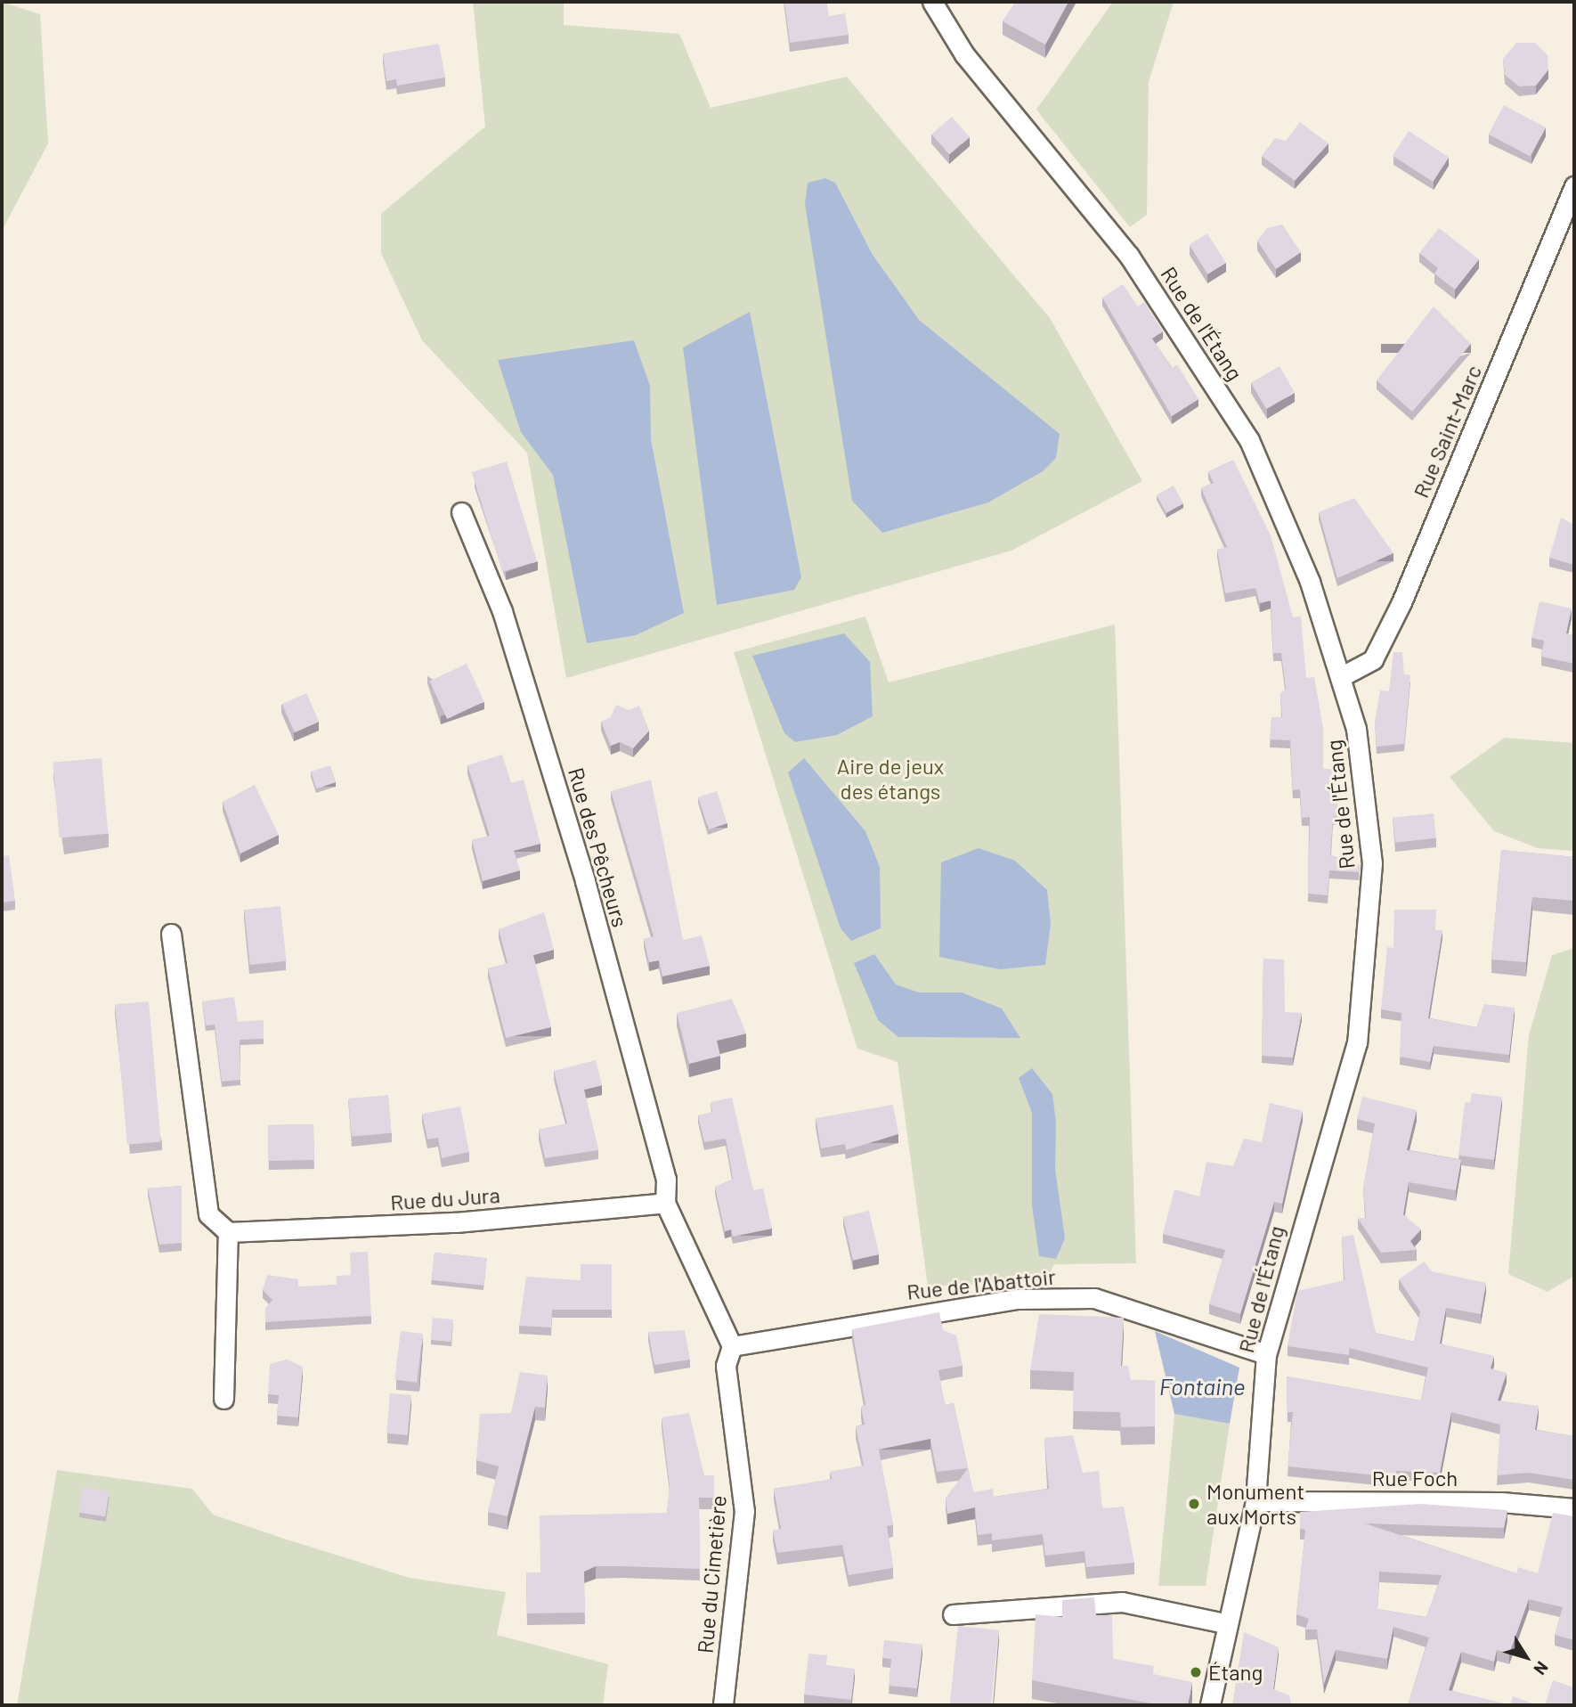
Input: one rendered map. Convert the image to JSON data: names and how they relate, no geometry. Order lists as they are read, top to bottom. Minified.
{"streets":{"street":["Rue de l'Étang","Rue Saint-Marc","Rue des Pêcheurs","Rue du Jura","Rue de l'Abattoir","Rue Foch","Rue du Cimetière"]},"crossings":[["Rue de l'Étang","Rue Saint-Marc"],["Rue de l'Étang","Rue de l'Abattoir"],["Rue de l'Étang","Rue Foch"],["Rue des Pêcheurs","Rue du Jura"],["Rue de l'Abattoir","Rue du Cimetière"]],"water":["Fontaine"],"parks":["Aire de jeux des étangs"],"places":["Monument aux Morts","Étang"],"north":"bottom right"}
